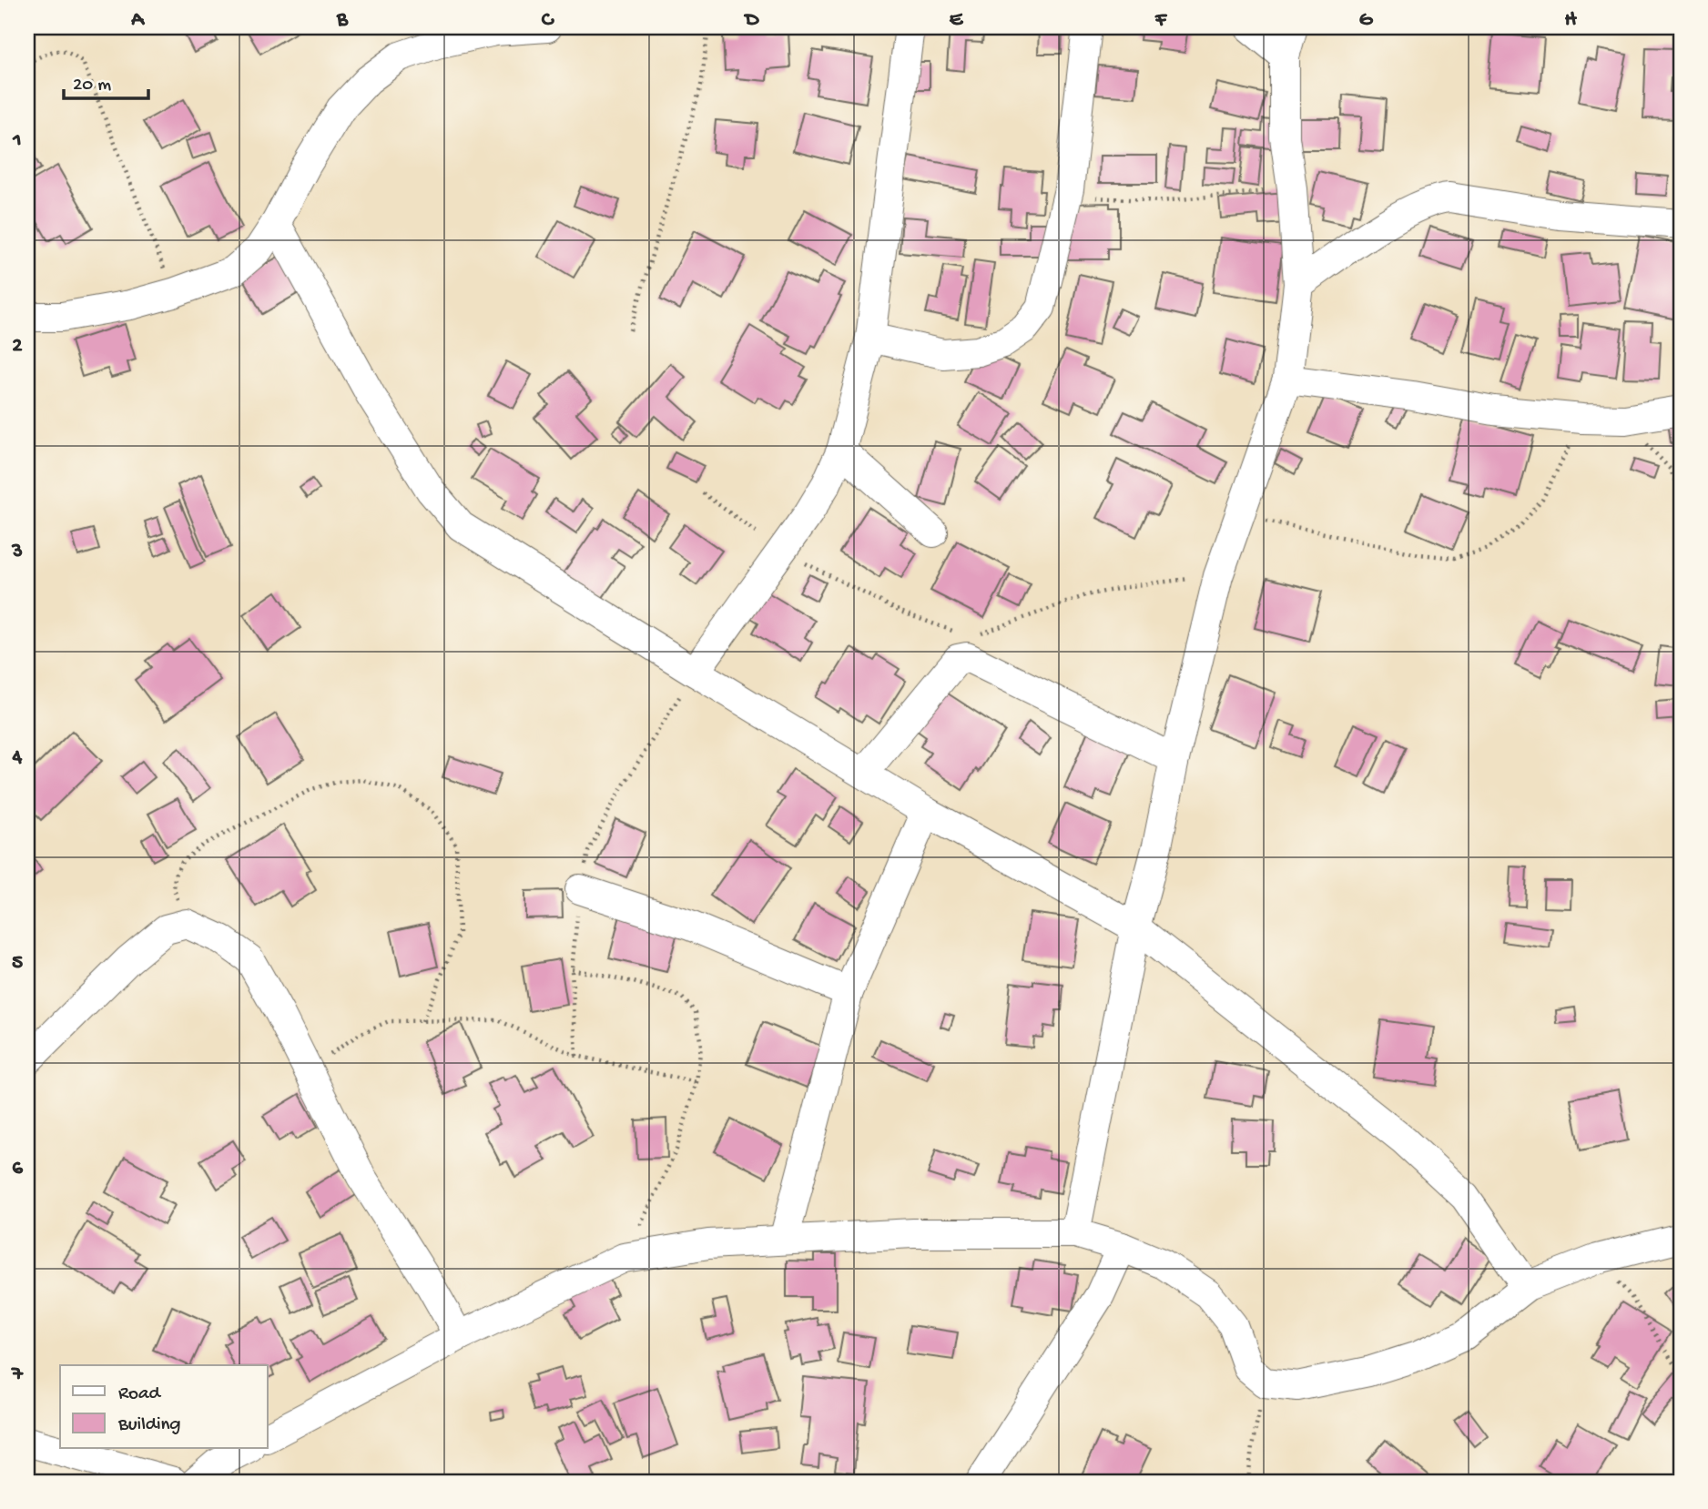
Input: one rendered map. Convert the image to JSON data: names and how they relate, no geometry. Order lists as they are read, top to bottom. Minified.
{"legend":["Road","Building"],"scale_bar":"20 m","grid":{"columns":["A","B","C","D","E","F","G","H"],"rows":["1","2","3","4","5","6","7"]}}
